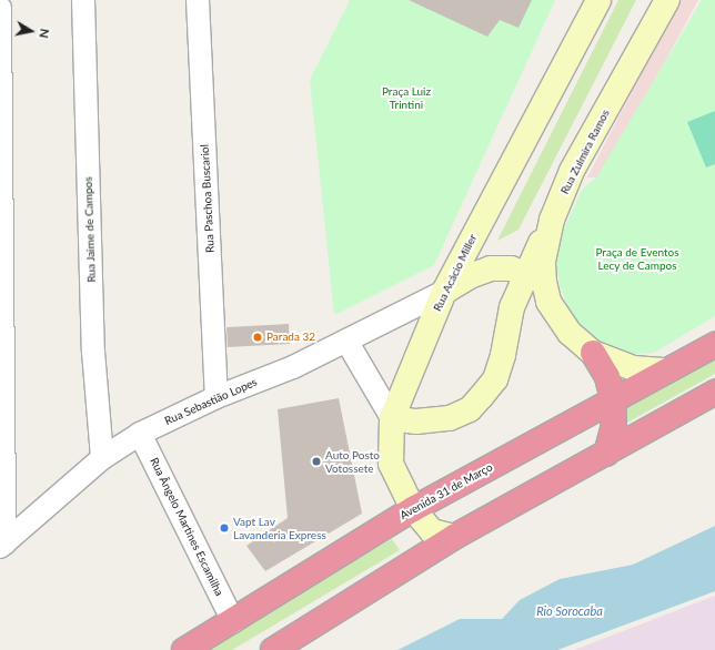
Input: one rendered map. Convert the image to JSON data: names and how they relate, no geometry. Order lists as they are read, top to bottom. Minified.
{"streets":{"highway":["Avenida 31 de Março"],"main road":["Rua Zulmira Ramos","Rua Acácio Miller"],"street":["Rua Paschoa Buscariol","Rua Jaime de Campos","Rua Sebastião Lopes","Rua Ângelo Martines Escamilha"]},"crossings":[["Rua Zulmira Ramos","Rua Acácio Miller"],["Rua Paschoa Buscariol","Rua Sebastião Lopes"],["Rua Jaime de Campos","Rua Sebastião Lopes"],["Rua Acácio Miller","Rua Sebastião Lopes"],["Rua Acácio Miller","Avenida 31 de Março"],["Rua Sebastião Lopes","Rua Ângelo Martines Escamilha"],["Avenida 31 de Março","Rua Ângelo Martines Escamilha"]],"water":["Rio Sorocaba"],"parks":["Praça Luiz Trintini","Praça de Eventos Lecy de Campos"],"places":["Parada 32","Auto Posto Votossete","Vapt Lav Lavanderia Express"],"north":"right"}
